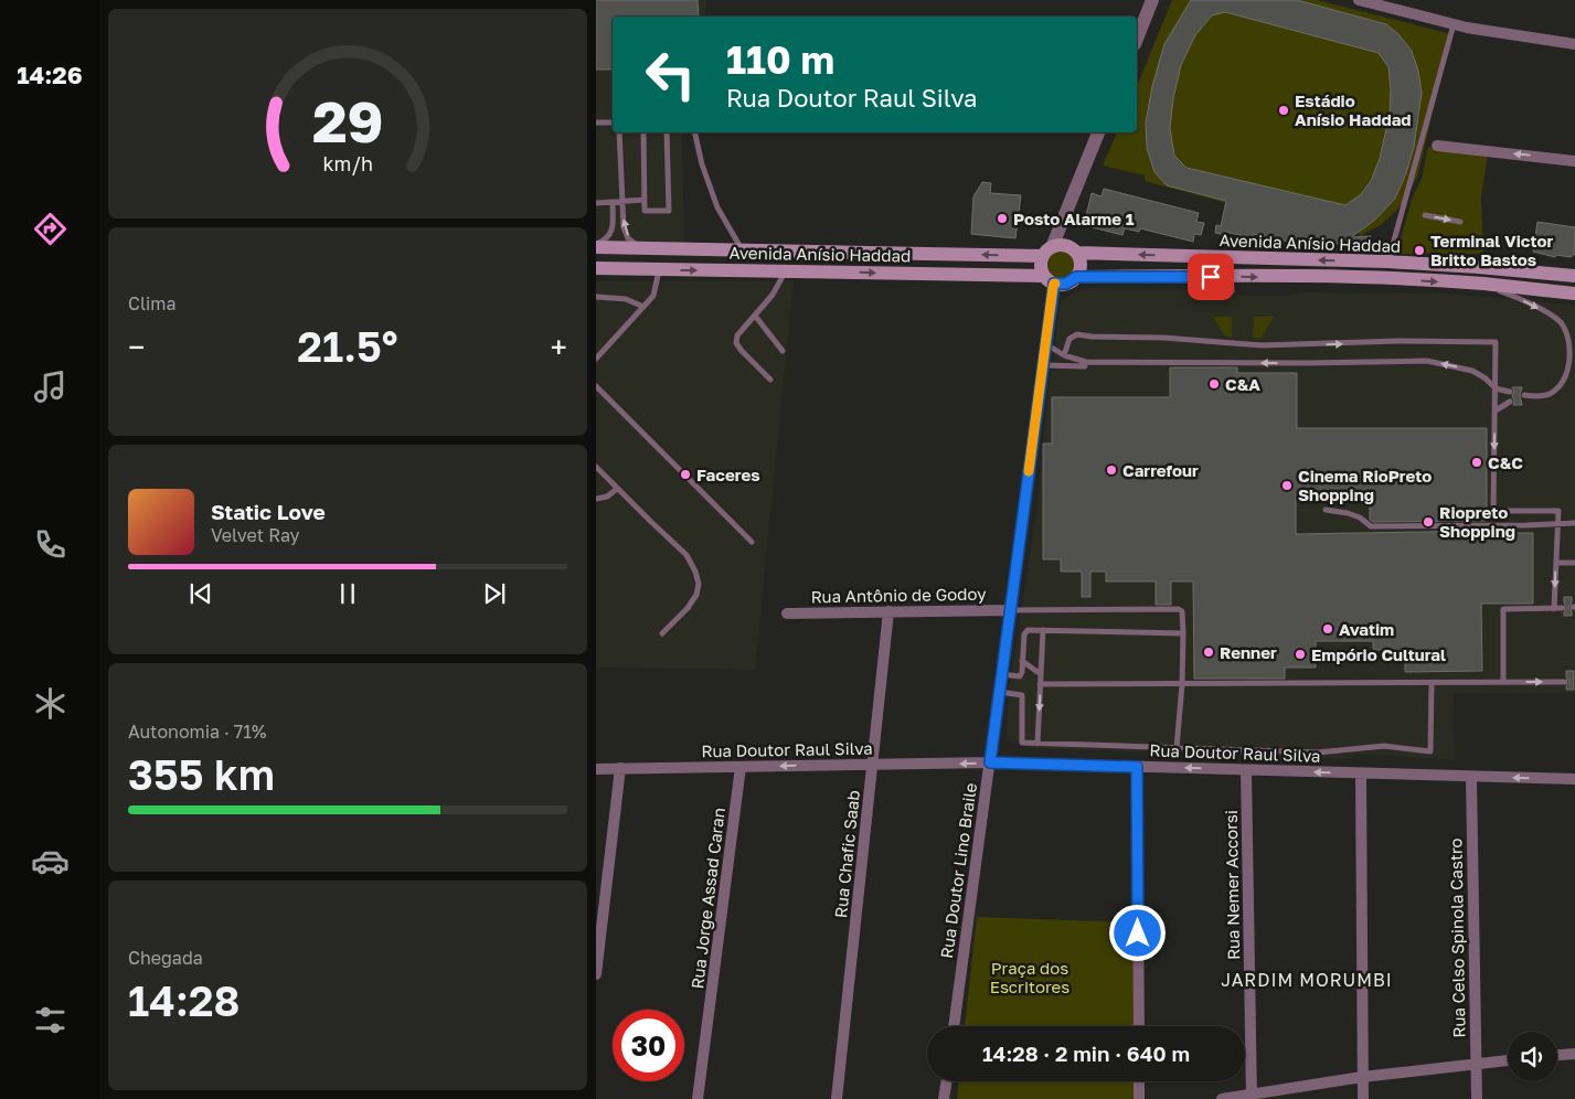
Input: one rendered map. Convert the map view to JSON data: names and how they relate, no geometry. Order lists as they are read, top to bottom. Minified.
{"streets":{"main road":["Avenida Anísio Haddad"],"street":["Rua Antônio de Godoy","Rua Doutor Raul Silva","Rua Chafic Saab","Rua Doutor Lino Braile","Rua Nemer Accorsi","Rua Jorge Assad Caran","Rua Celso Spinola Castro"]},"crossings":[["Avenida Anísio Haddad","Rua Doutor Lino Braile"],["Rua Antônio de Godoy","Rua Chafic Saab"],["Rua Antônio de Godoy","Rua Doutor Lino Braile"],["Rua Doutor Raul Silva","Rua Chafic Saab"],["Rua Doutor Raul Silva","Rua Doutor Lino Braile"],["Rua Doutor Raul Silva","Rua Nemer Accorsi"],["Rua Doutor Raul Silva","Rua Jorge Assad Caran"],["Rua Doutor Raul Silva","Rua Celso Spinola Castro"]],"one_way":["Rua Doutor Raul Silva"],"districts":["JARDIM MORUMBI"],"parks":["Praça dos Escritores"],"places":["Estádio Anísio Haddad","Posto Alarme 1","Terminal Victor Britto Bastos","C&A","C&C","Carrefour","Faceres","Cinema RioPreto Shopping","Riopreto Shopping","Avatim","Renner","Empório Cultural"],"page":{"tabs":"14:26","turn":["110 m","Rua Doutor Raul Silva"],"tile":["Clima",["Autonomia · 71%","355 km"],["Chegada","14:28"]],"heat":["−","21.5°","+"],"song":["Static Love","Velvet Ray"],"limit":"30","trip":"14:28 · 2 min · 640 m","gauge":["29","km/h"]}}
